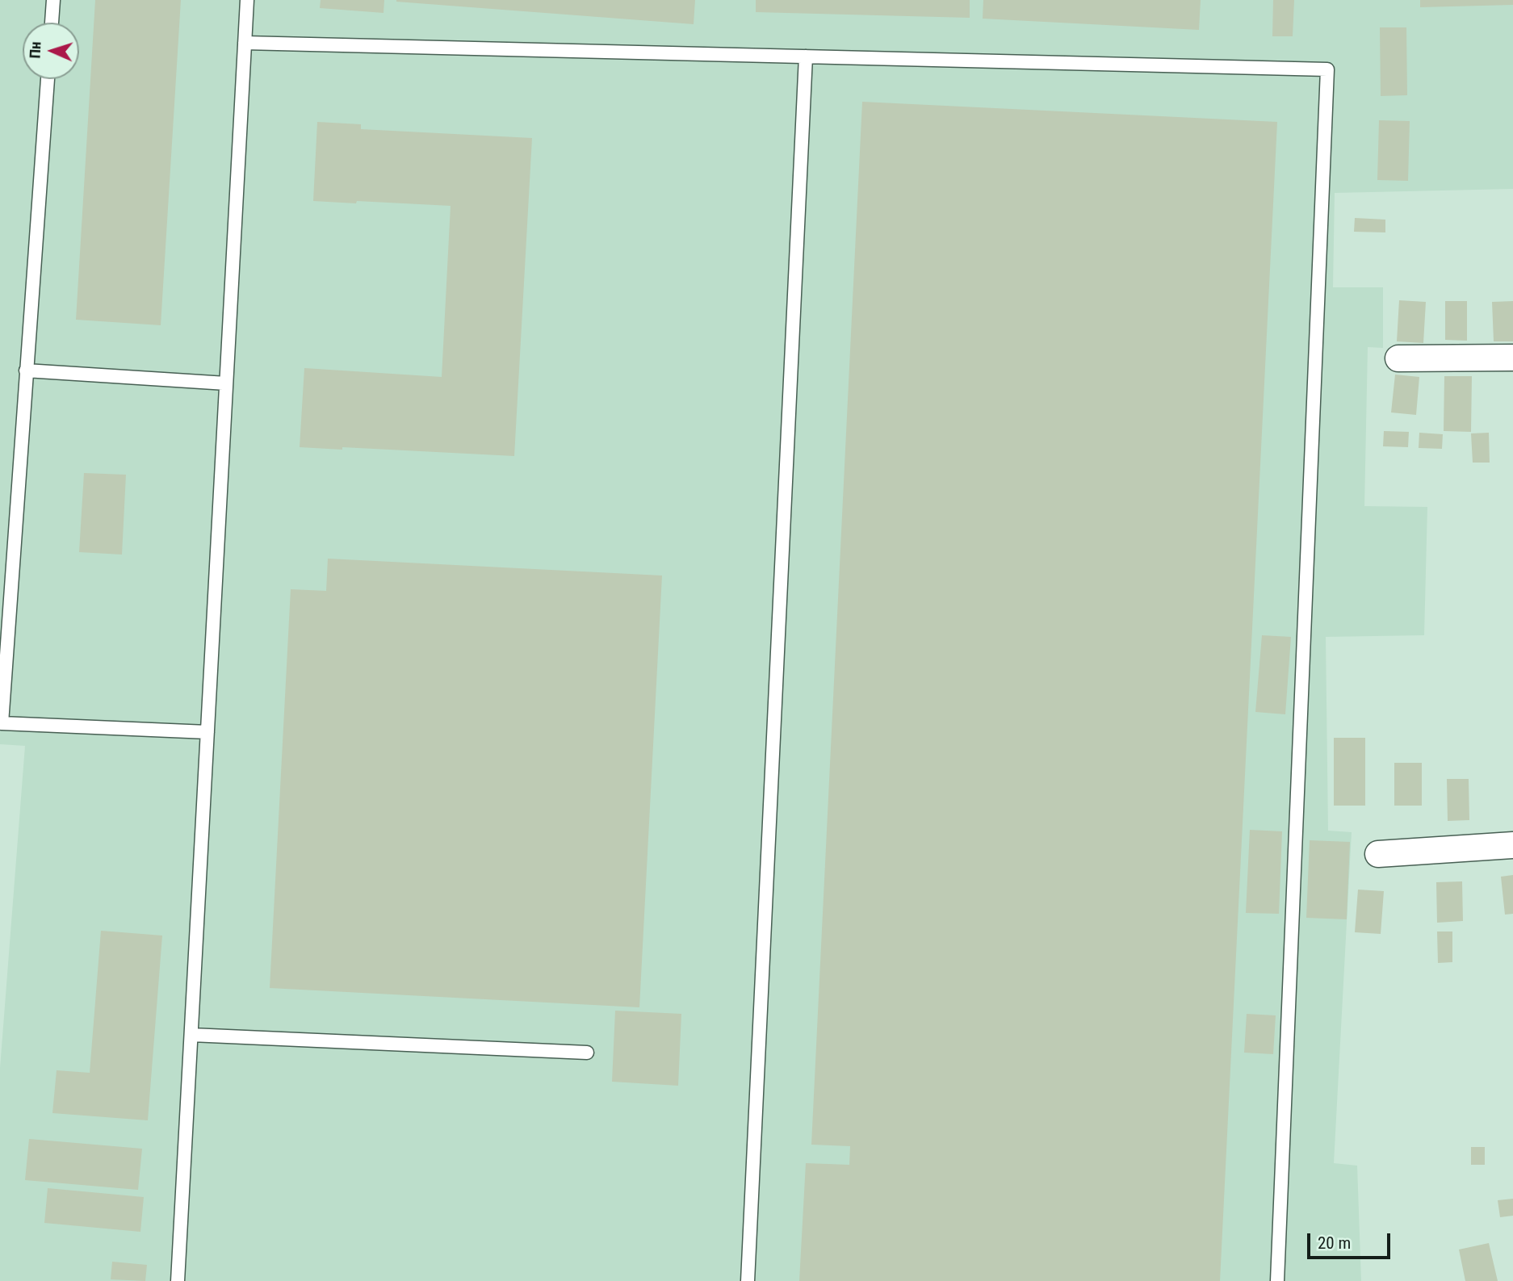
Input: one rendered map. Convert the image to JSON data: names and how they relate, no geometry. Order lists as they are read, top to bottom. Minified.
{"scale_bar":"20 m","north":"left"}
